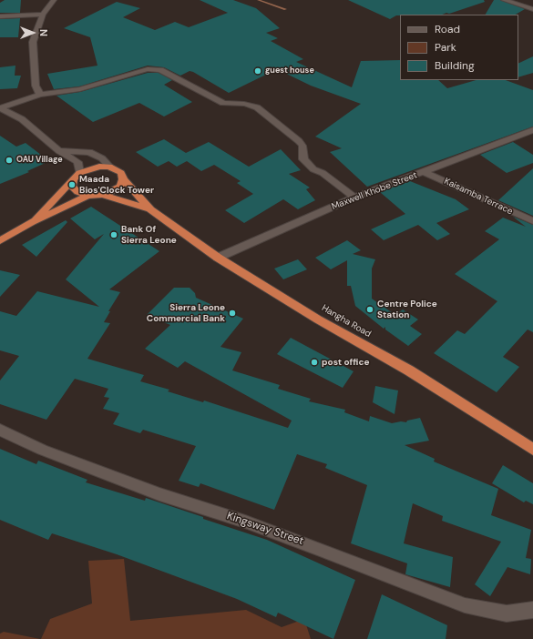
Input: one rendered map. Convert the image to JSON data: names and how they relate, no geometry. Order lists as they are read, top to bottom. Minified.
{"streets":{"highway":["Hangha Road"],"street":["Maxwell Khobe Street","Kaisamba Terrace","Kingsway Street"]},"crossings":[["Maxwell Khobe Street","Kaisamba Terrace"],["Maxwell Khobe Street","Hangha Road"]],"places":["guest house","OAU Village","Maada Bios'Clock Tower","Bank Of Sierra Leone","Centre Police Station","Sierra Leone Commercial Bank","post office"],"legend":["Road","Park","Building"],"north":"right"}
